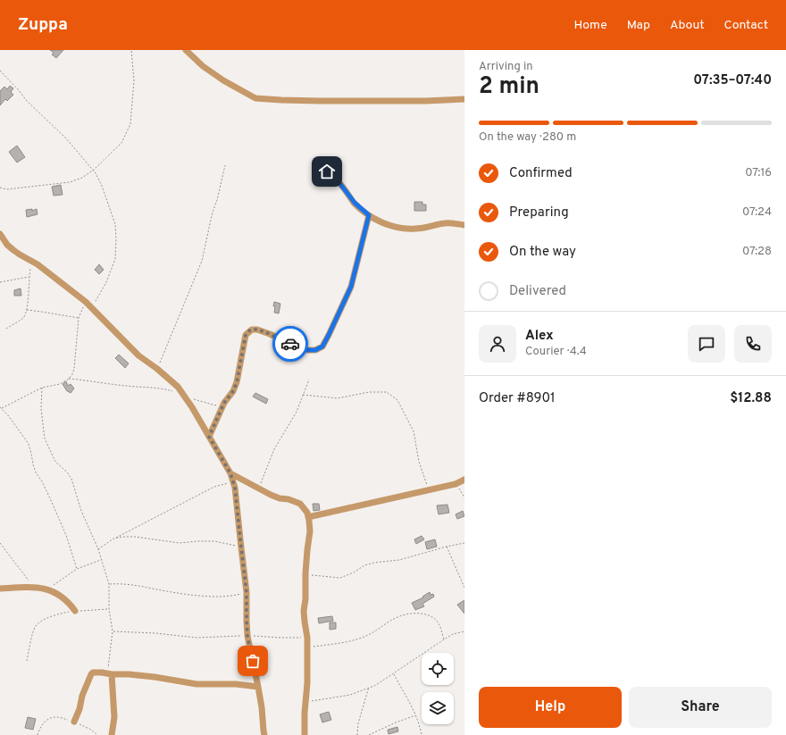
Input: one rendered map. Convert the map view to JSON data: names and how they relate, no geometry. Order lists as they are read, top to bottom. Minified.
{"page":{"header":"Zuppa","nav":["Home","Map","About","Contact"],"heading":["2 min","Arriving in","07:35–07:40"],"panel":["Alex","Courier · 4.4","Order #8901","$12.88"],"bar":"On the way · 280 m","list":[["Confirmed","07:16"],["Preparing","07:24"],["On the way","07:28"],"Delivered"],"buttons":["Help","Share"]}}
